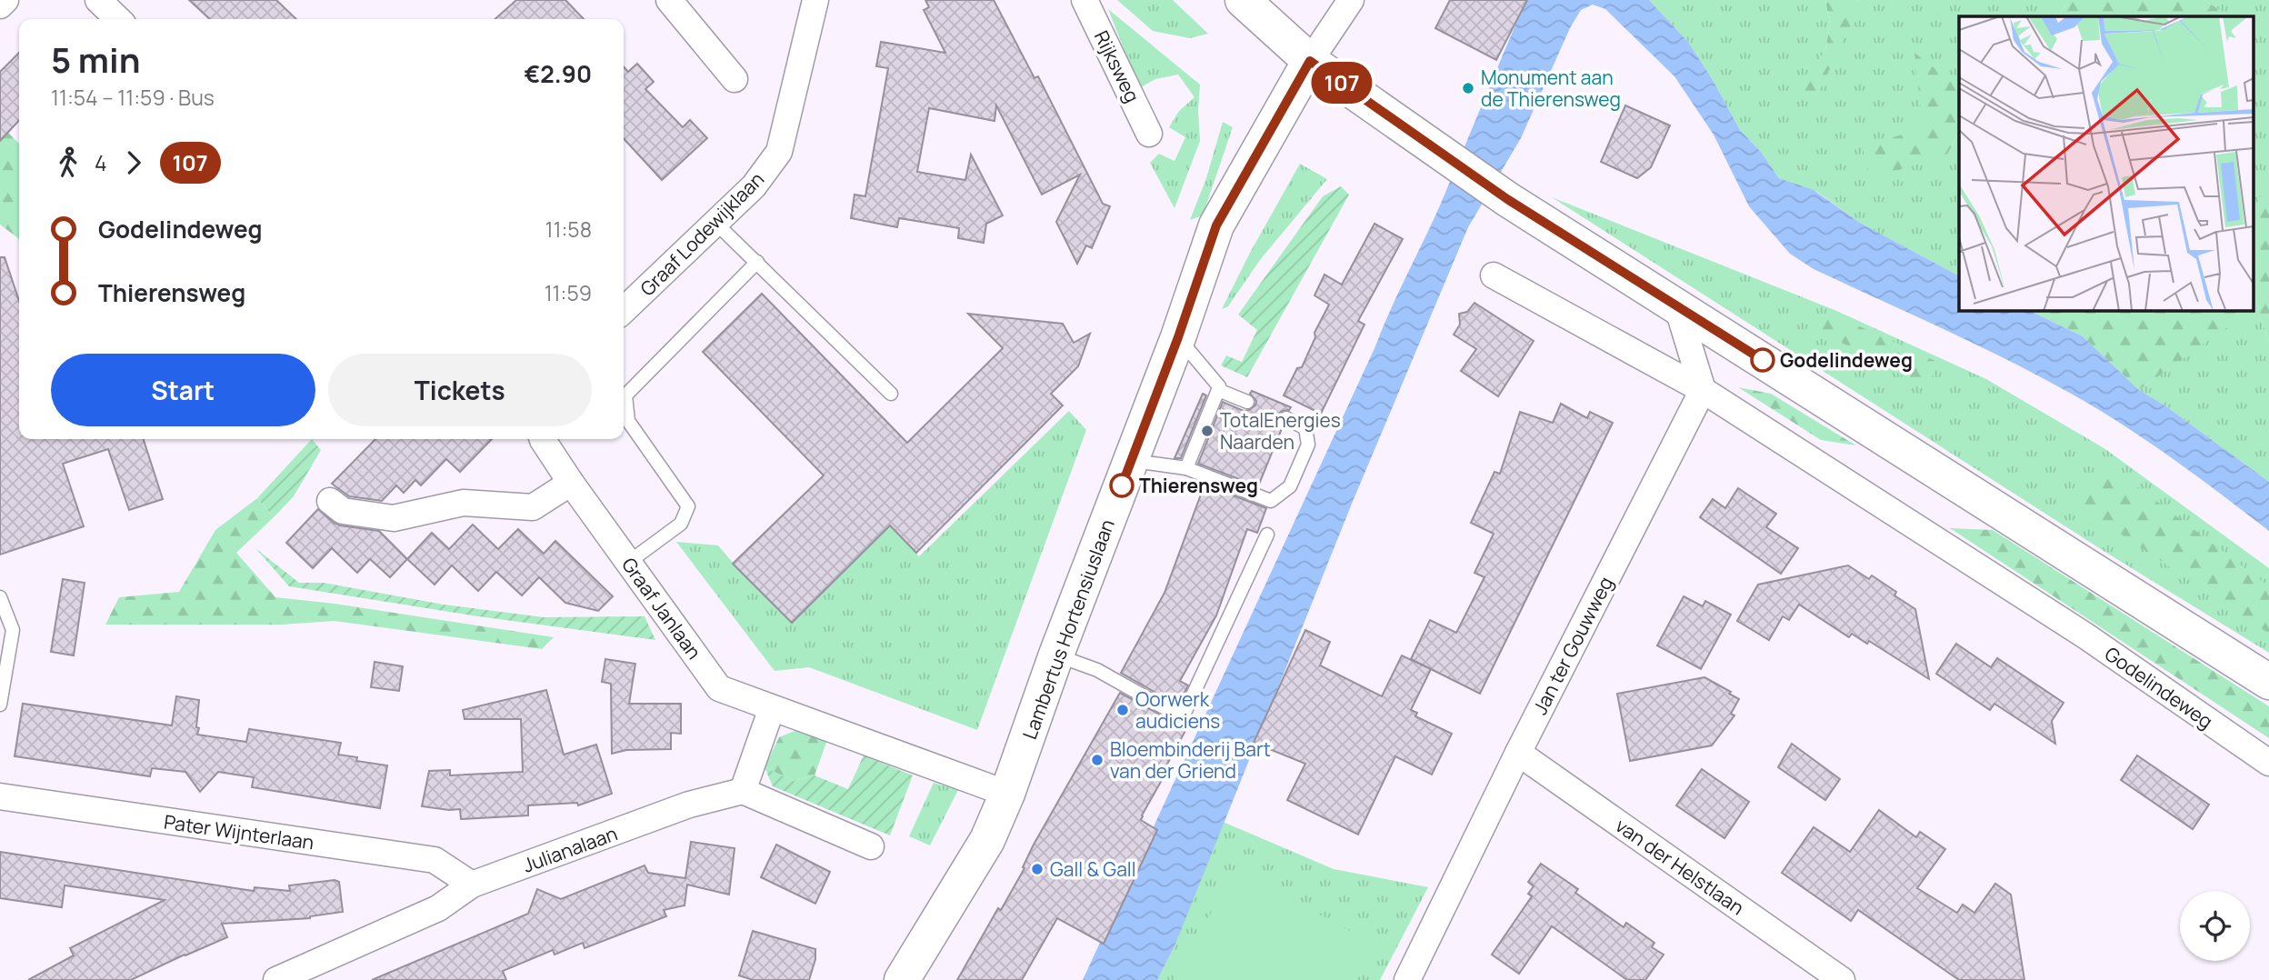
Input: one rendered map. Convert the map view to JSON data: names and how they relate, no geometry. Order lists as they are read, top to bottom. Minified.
{"streets":{"main road":["Lambertus Hortensiuslaan"],"street":["Rijksweg","Graaf Lodewijklaan","Graaf Janlaan","Jan ter Gouwweg","Godelindeweg","Pater Wijnterlaan","Julianalaan","van der Helstlaan"]},"crossings":[["Graaf Janlaan","Lambertus Hortensiuslaan"],["Jan ter Gouwweg","Godelindeweg"],["Jan ter Gouwweg","van der Helstlaan"],["Pater Wijnterlaan","Julianalaan"]],"places":["Monument aan de Thierensweg","Godelindeweg","TotalEnergies Naarden","Thierensweg","Oorwerk audiciens","Bloembinderij Bart van der Griend","Gall & Gall"],"lines":["bus line 107"],"page":{"on_map":"107","heading":["5 min","11:54 – 11:59 · Bus","€2.90"],"legs":["4","107"],"list":[{"name":"Godelindeweg","value":"11:58"},{"name":"Thierensweg","value":"11:59"}],"buttons":["Start","Tickets"]}}
